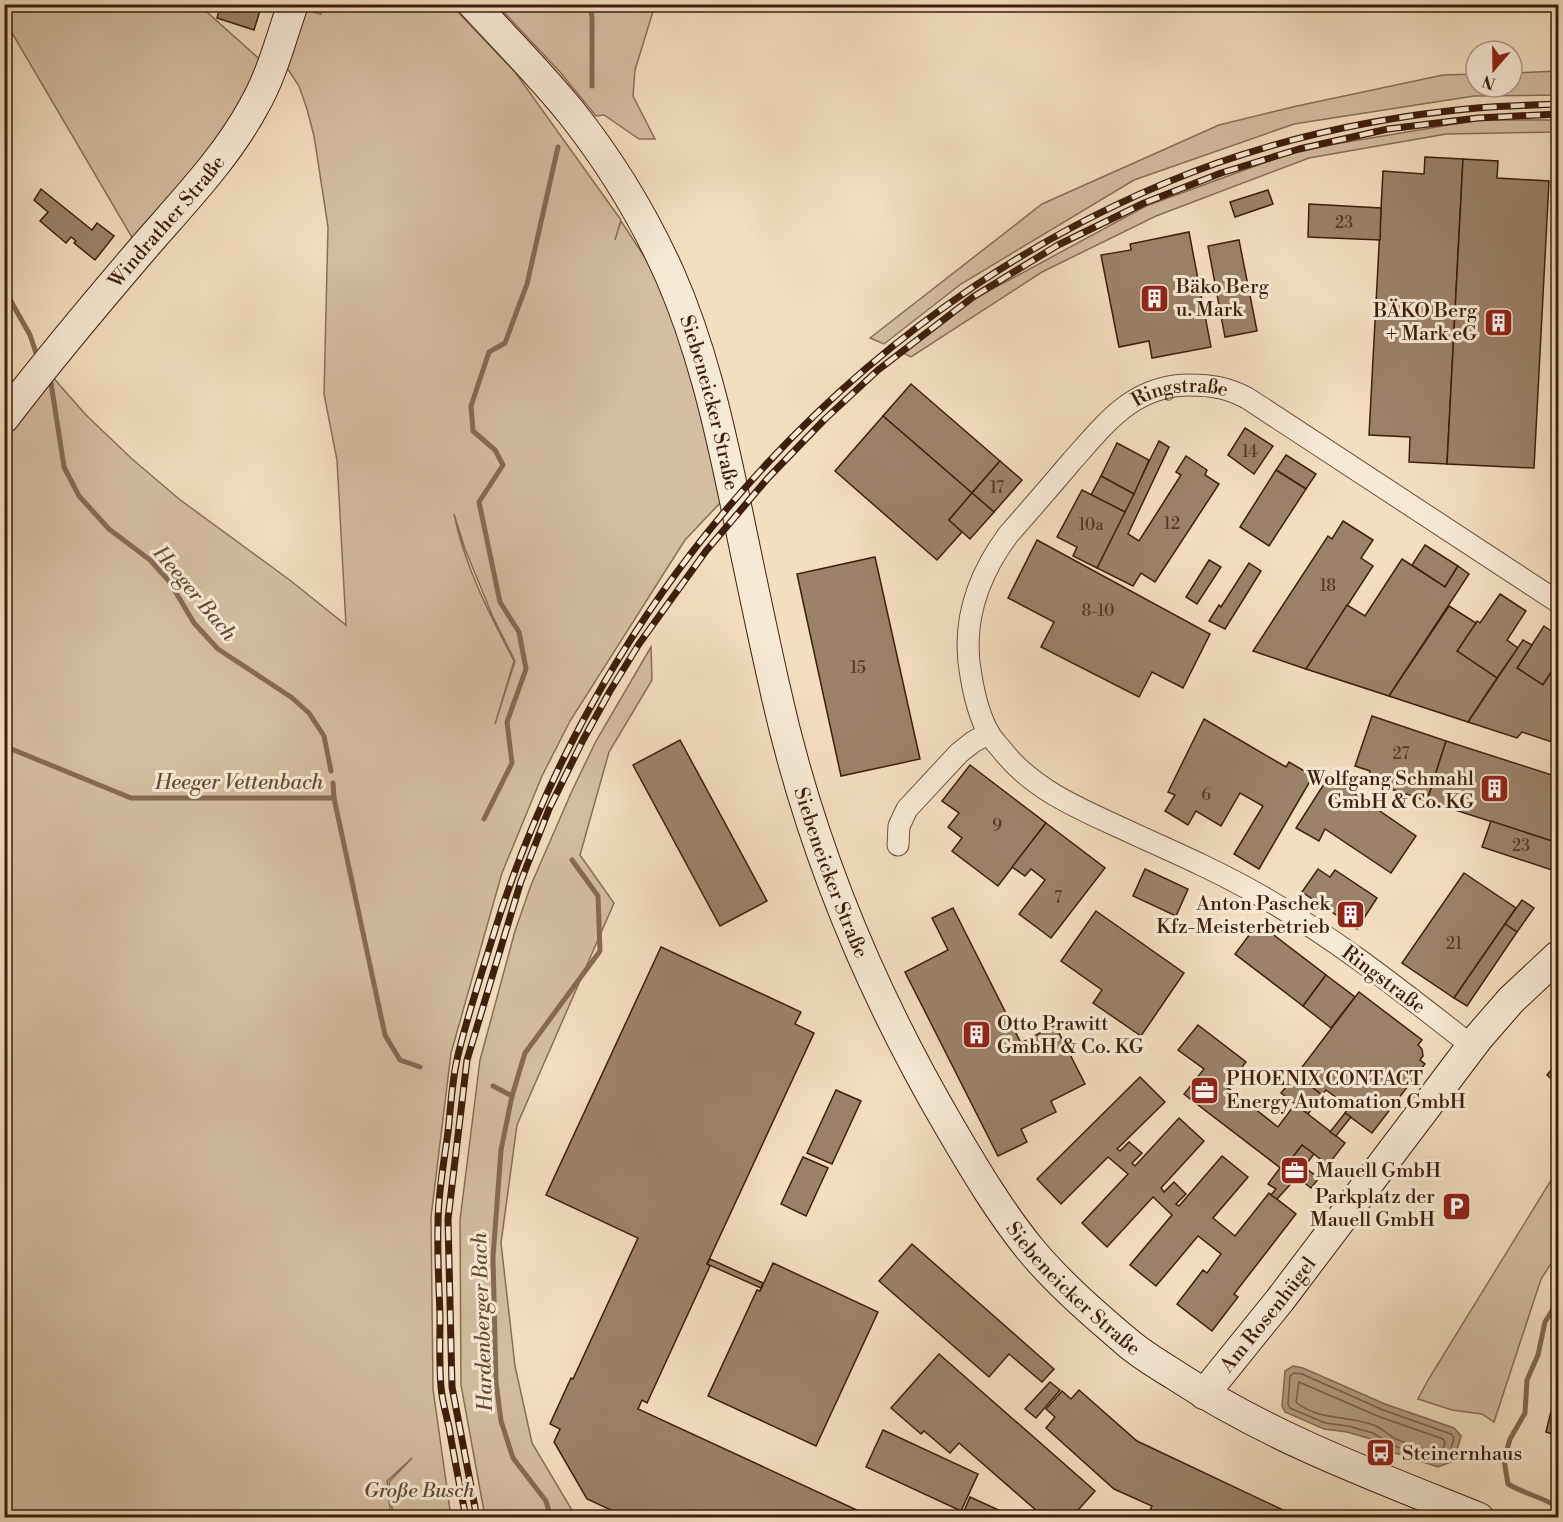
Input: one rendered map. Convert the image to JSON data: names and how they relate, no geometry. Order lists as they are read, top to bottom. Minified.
{"streets":{"main road":["Windrather Straße","Siebeneicker Straße","Am Rosenhügel"],"street":["Ringstraße"]},"crossings":[["Ringstraße","Am Rosenhügel"],["Siebeneicker Straße","Am Rosenhügel"]],"water":["Heeger Bach","Heeger Vettenbach","Hardenberger Bach"],"parks":["Große Busch"],"places":{"building":["Bäko Berg u. Mark","BÄKO Berg + Mark eG","Wolfgang Schmahl GmbH & Co. KG","Anton Paschek Kfz-Meisterbetrieb","Otto Prawitt GmbH & Co. KG"],"office":["PHOENIX CONTACT Energy Automation GmbH","Mauell GmbH"],"parking":["Parkplatz der Mauell GmbH"],"bus stop":["Steinernhaus"]},"house_numbers":["23","14","17","12","10a","18","8-10","15","27","6","9","23","7","21"],"north":"bottom"}
